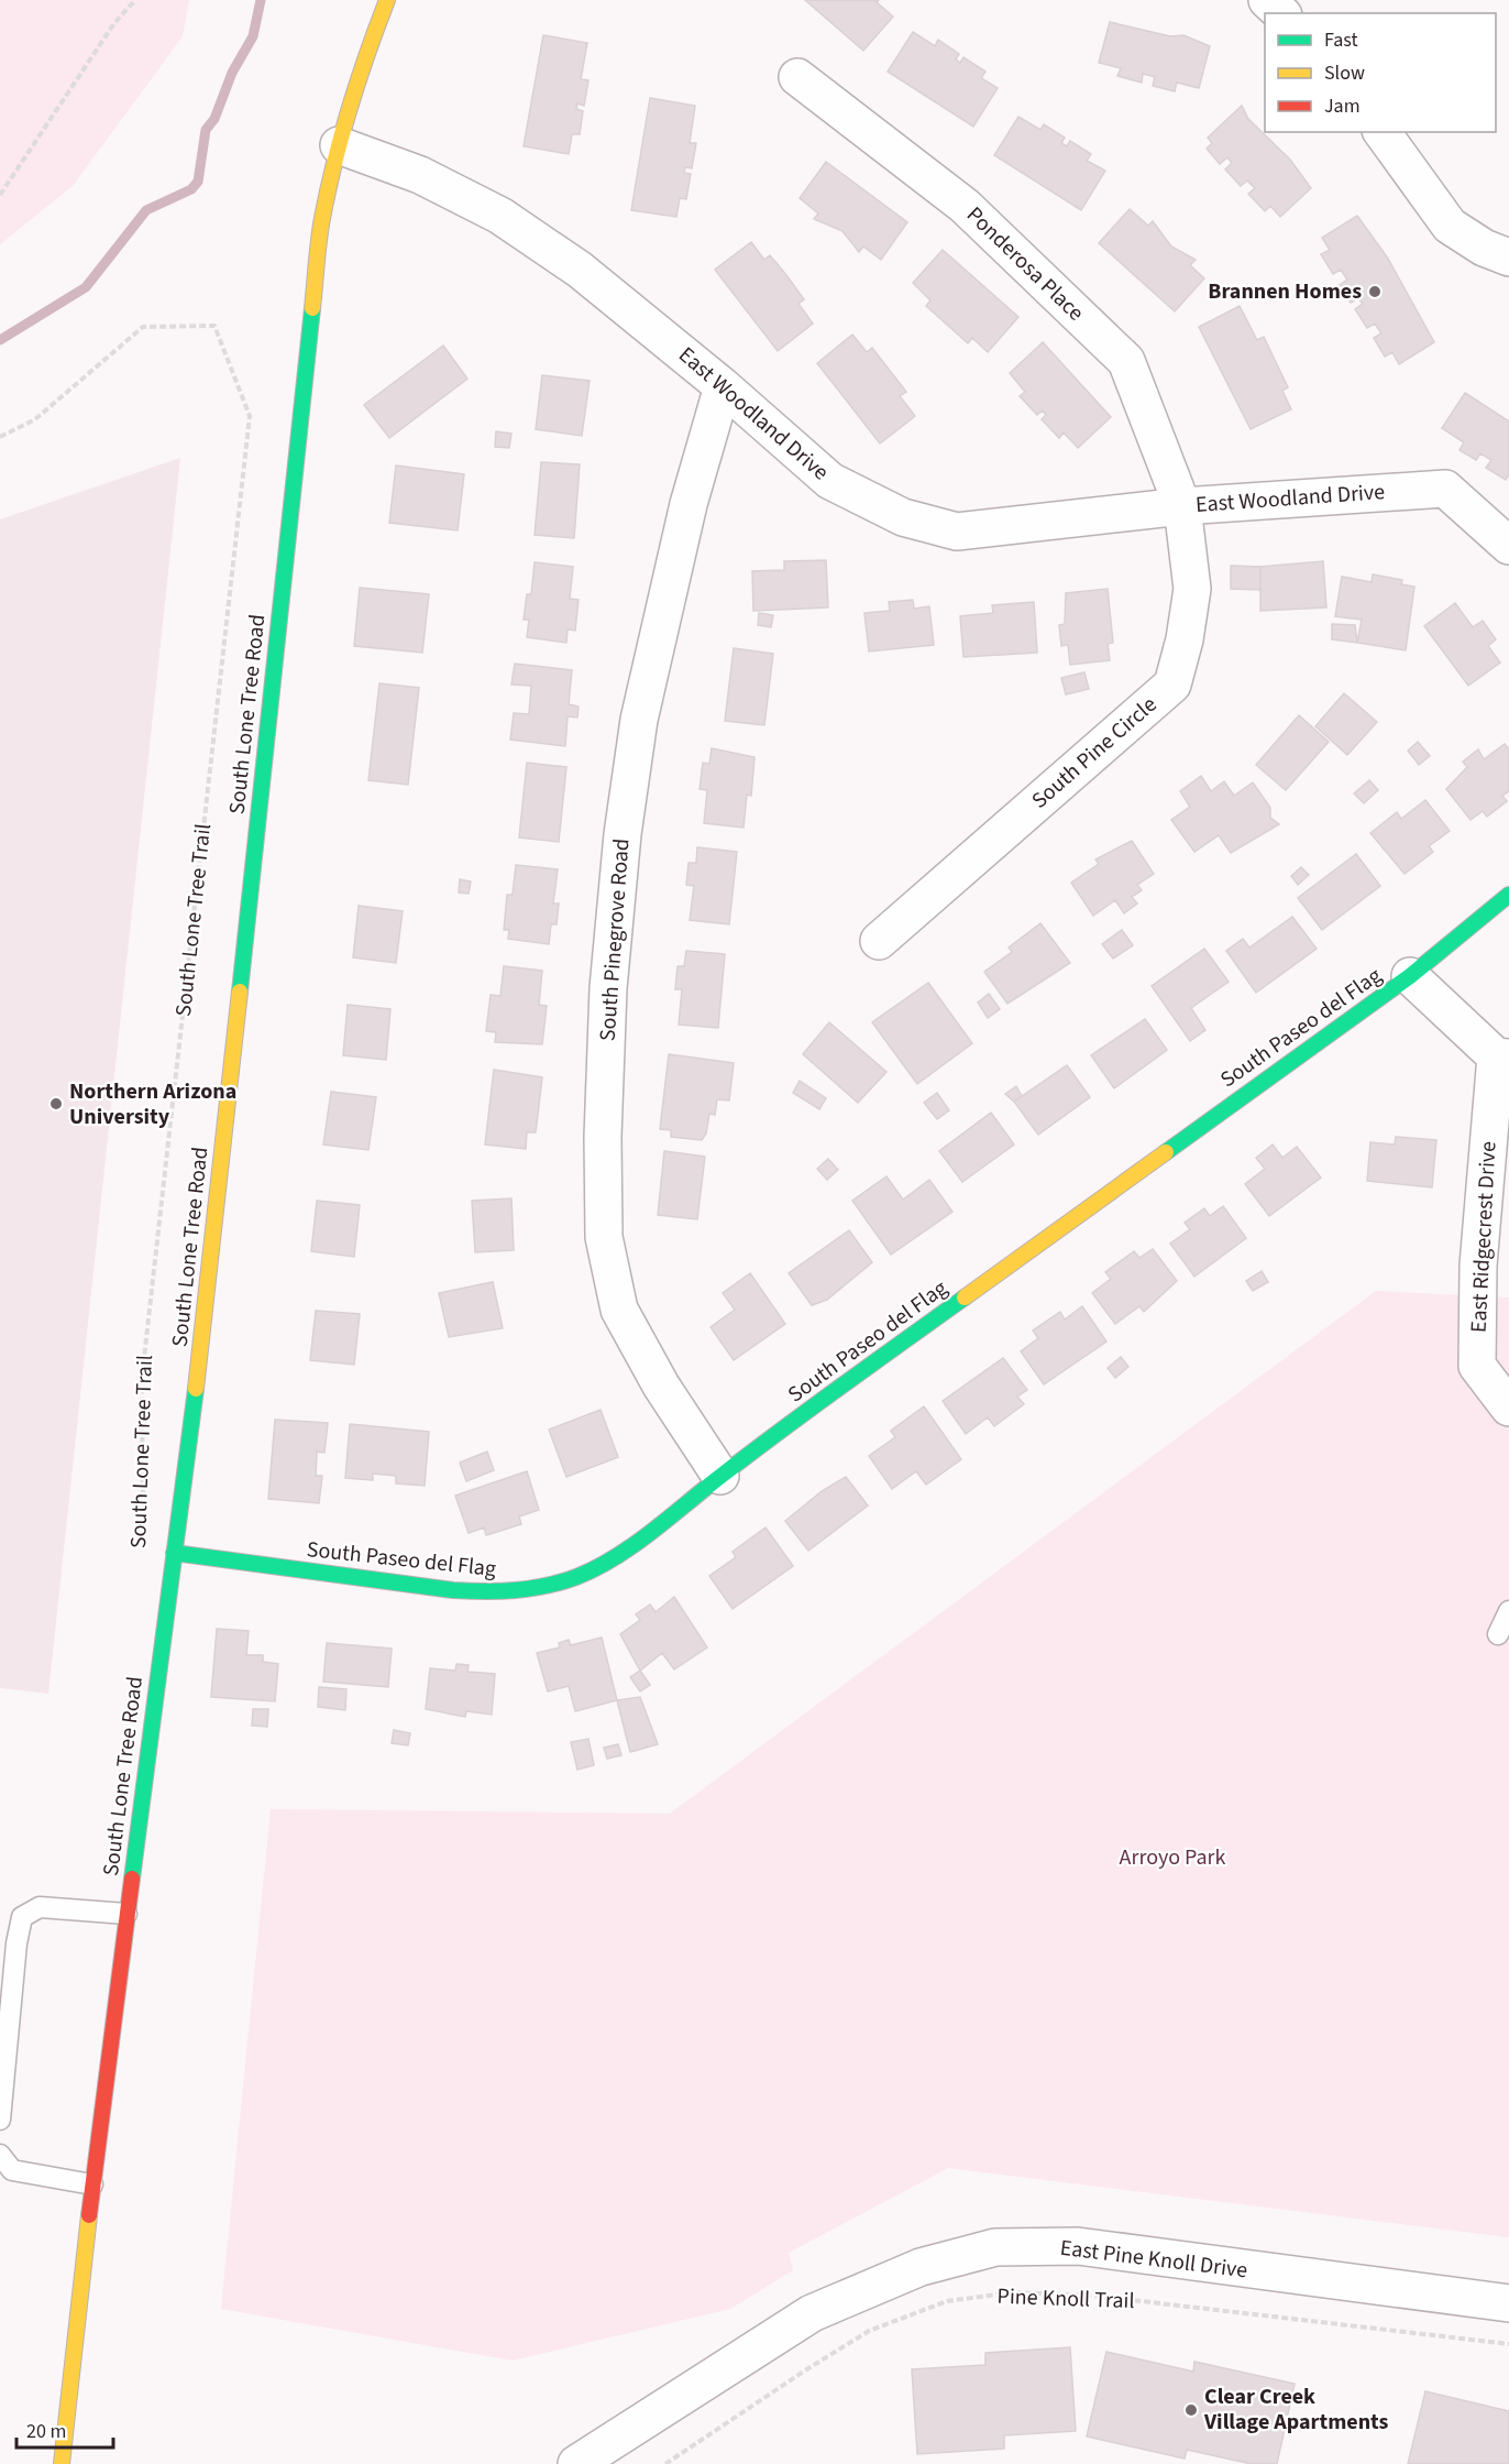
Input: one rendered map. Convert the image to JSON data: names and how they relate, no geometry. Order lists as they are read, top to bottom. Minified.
{"streets":{"main road":["South Lone Tree Road","South Paseo del Flag"],"street":["Ponderosa Place","East Woodland Drive","South Pine Circle","South Pinegrove Road","East Ridgecrest Drive","East Pine Knoll Drive"],"path":["South Lone Tree Trail","Pine Knoll Trail"]},"crossings":[["Ponderosa Place","East Woodland Drive"],["Ponderosa Place","South Pine Circle"],["East Woodland Drive","South Lone Tree Road"],["East Woodland Drive","South Pine Circle"],["East Woodland Drive","South Pinegrove Road"],["South Lone Tree Road","South Paseo del Flag"],["South Pinegrove Road","South Paseo del Flag"],["South Paseo del Flag","East Ridgecrest Drive"]],"parks":["Arroyo Park"],"places":["Brannen Homes","Northern Arizona University","Clear Creek Village Apartments"],"legend":["Fast","Slow","Jam"],"scale_bar":"20 m"}
